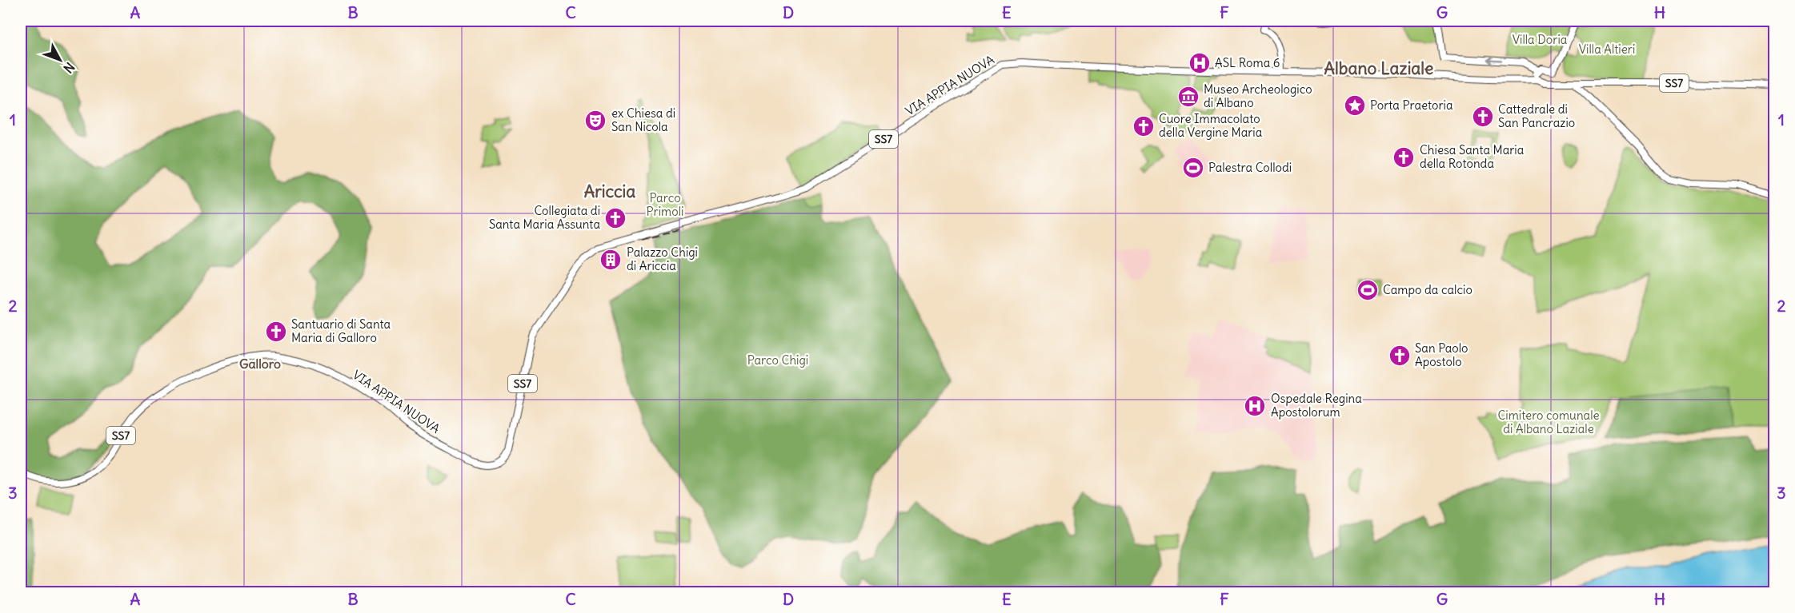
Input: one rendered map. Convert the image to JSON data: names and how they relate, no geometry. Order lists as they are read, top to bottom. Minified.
{"streets":{"main road":["SS7","VIA APPIA NUOVA"]},"crossings":[["SS7","VIA APPIA NUOVA"]],"districts":["Albano Laziale","Ariccia","Galloro"],"parks":["Villa Doria","Villa Altieri","Parco Primoli","Parco Chigi","Cimitero comunale di Albano Laziale"],"places":{"hospital":["ASL Roma 6","Ospedale Regina Apostolorum"],"museum":["Museo Archeologico di Albano"],"place":["Porta Praetoria"],"church":["Cattedrale di San Pancrazio","Cuore Immacolato della Vergine Maria","Chiesa Santa Maria della Rotonda","Collegiata di Santa Maria Assunta","Santuario di Santa Maria di Galloro","San Paolo Apostolo"],"theatre":["ex Chiesa di San Nicola"],"sports":["Palestra Collodi","Campo da calcio"],"building":["Palazzo Chigi di Ariccia"]},"north":"bottom right","grid":{"columns":["A","B","C","D","E","F","G","H"],"rows":["1","2","3"]}}
